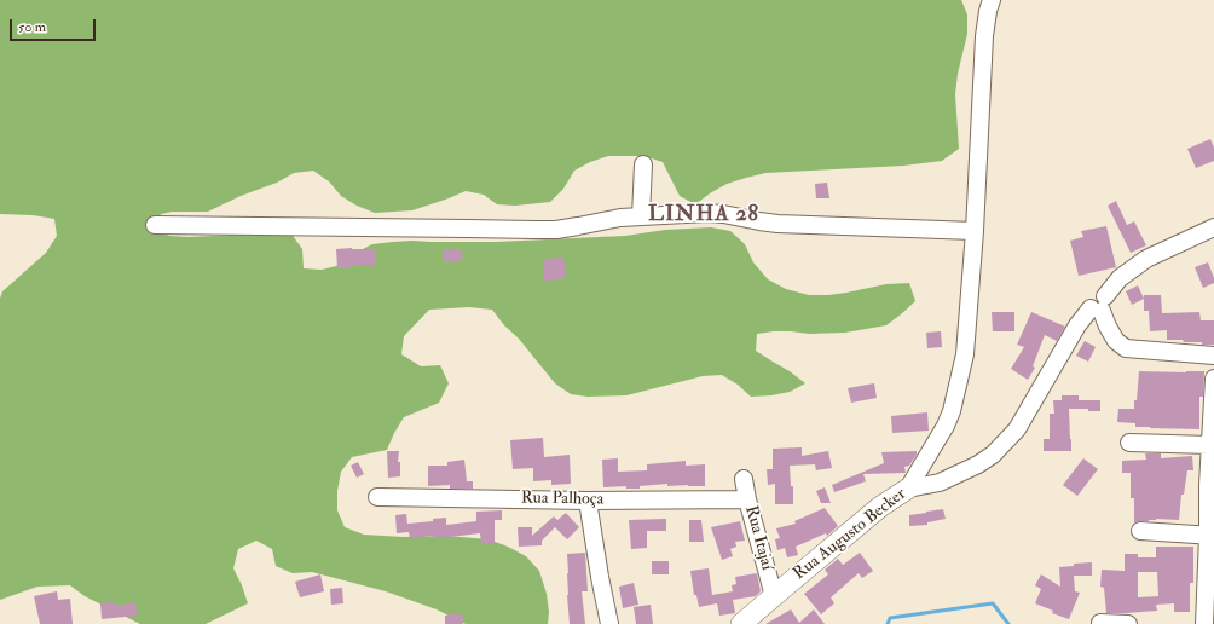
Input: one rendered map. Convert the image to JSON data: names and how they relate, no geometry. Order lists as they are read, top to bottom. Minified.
{"streets":{"main road":["Rua Augusto Becker"],"street":["Rua Palhoça","Rua Itajaí"]},"crossings":[["Rua Palhoça","Rua Itajaí"],["Rua Augusto Becker","Rua Itajaí"]],"districts":["LINHA 28"],"scale_bar":"50 m"}
